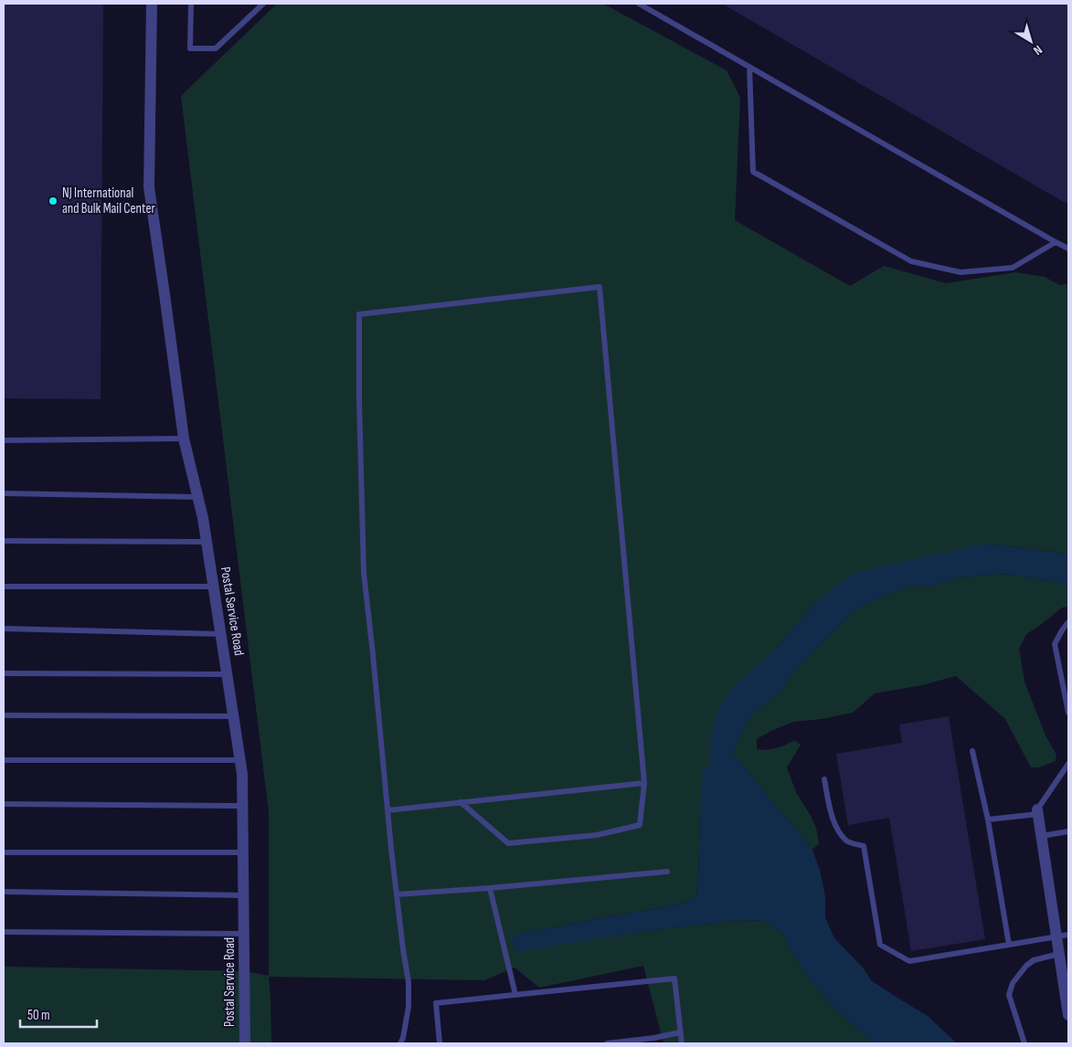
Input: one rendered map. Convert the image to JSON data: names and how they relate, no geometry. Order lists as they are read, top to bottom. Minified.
{"streets":{"street":["Postal Service Road"]},"places":["NJ International and Bulk Mail Center"],"scale_bar":"50 m","north":"bottom right"}
